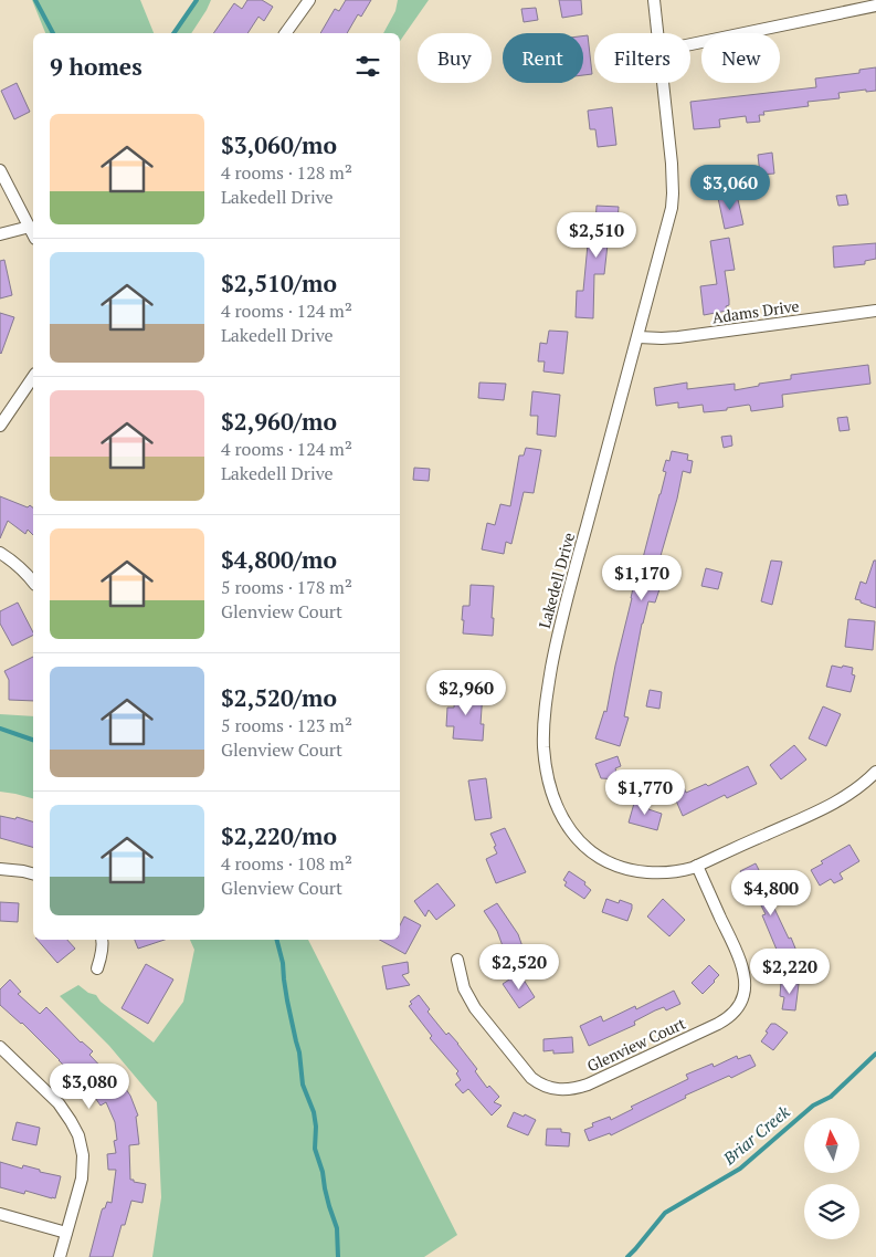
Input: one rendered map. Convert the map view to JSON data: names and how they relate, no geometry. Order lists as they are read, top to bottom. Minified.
{"streets":{"street":["Adams Drive","Lakedell Drive","Glenview Court"]},"crossings":[["Adams Drive","Lakedell Drive"],["Lakedell Drive","Glenview Court"]],"water":["Briar Creek"],"north":"top","page":{"chip":["Buy","Rent","Filters","New"],"heading":"9 homes","list":[{"name":"$3,060/mo","note":"4 rooms · 128 m² · Lakedell Drive"},{"name":"$2,510/mo","note":"4 rooms · 124 m² · Lakedell Drive"},{"name":"$2,960/mo","note":"4 rooms · 124 m² · Lakedell Drive"},{"name":"$4,800/mo","note":"5 rooms · 178 m² · Glenview Court"},{"name":"$2,520/mo","note":"5 rooms · 123 m² · Glenview Court"},{"name":"$2,220/mo","note":"4 rooms · 108 m² · Glenview Court"}],"price":["$3,060","$2,510","$1,170","$2,960","$1,770","$4,800","$2,520","$2,220","$3,080"]}}
